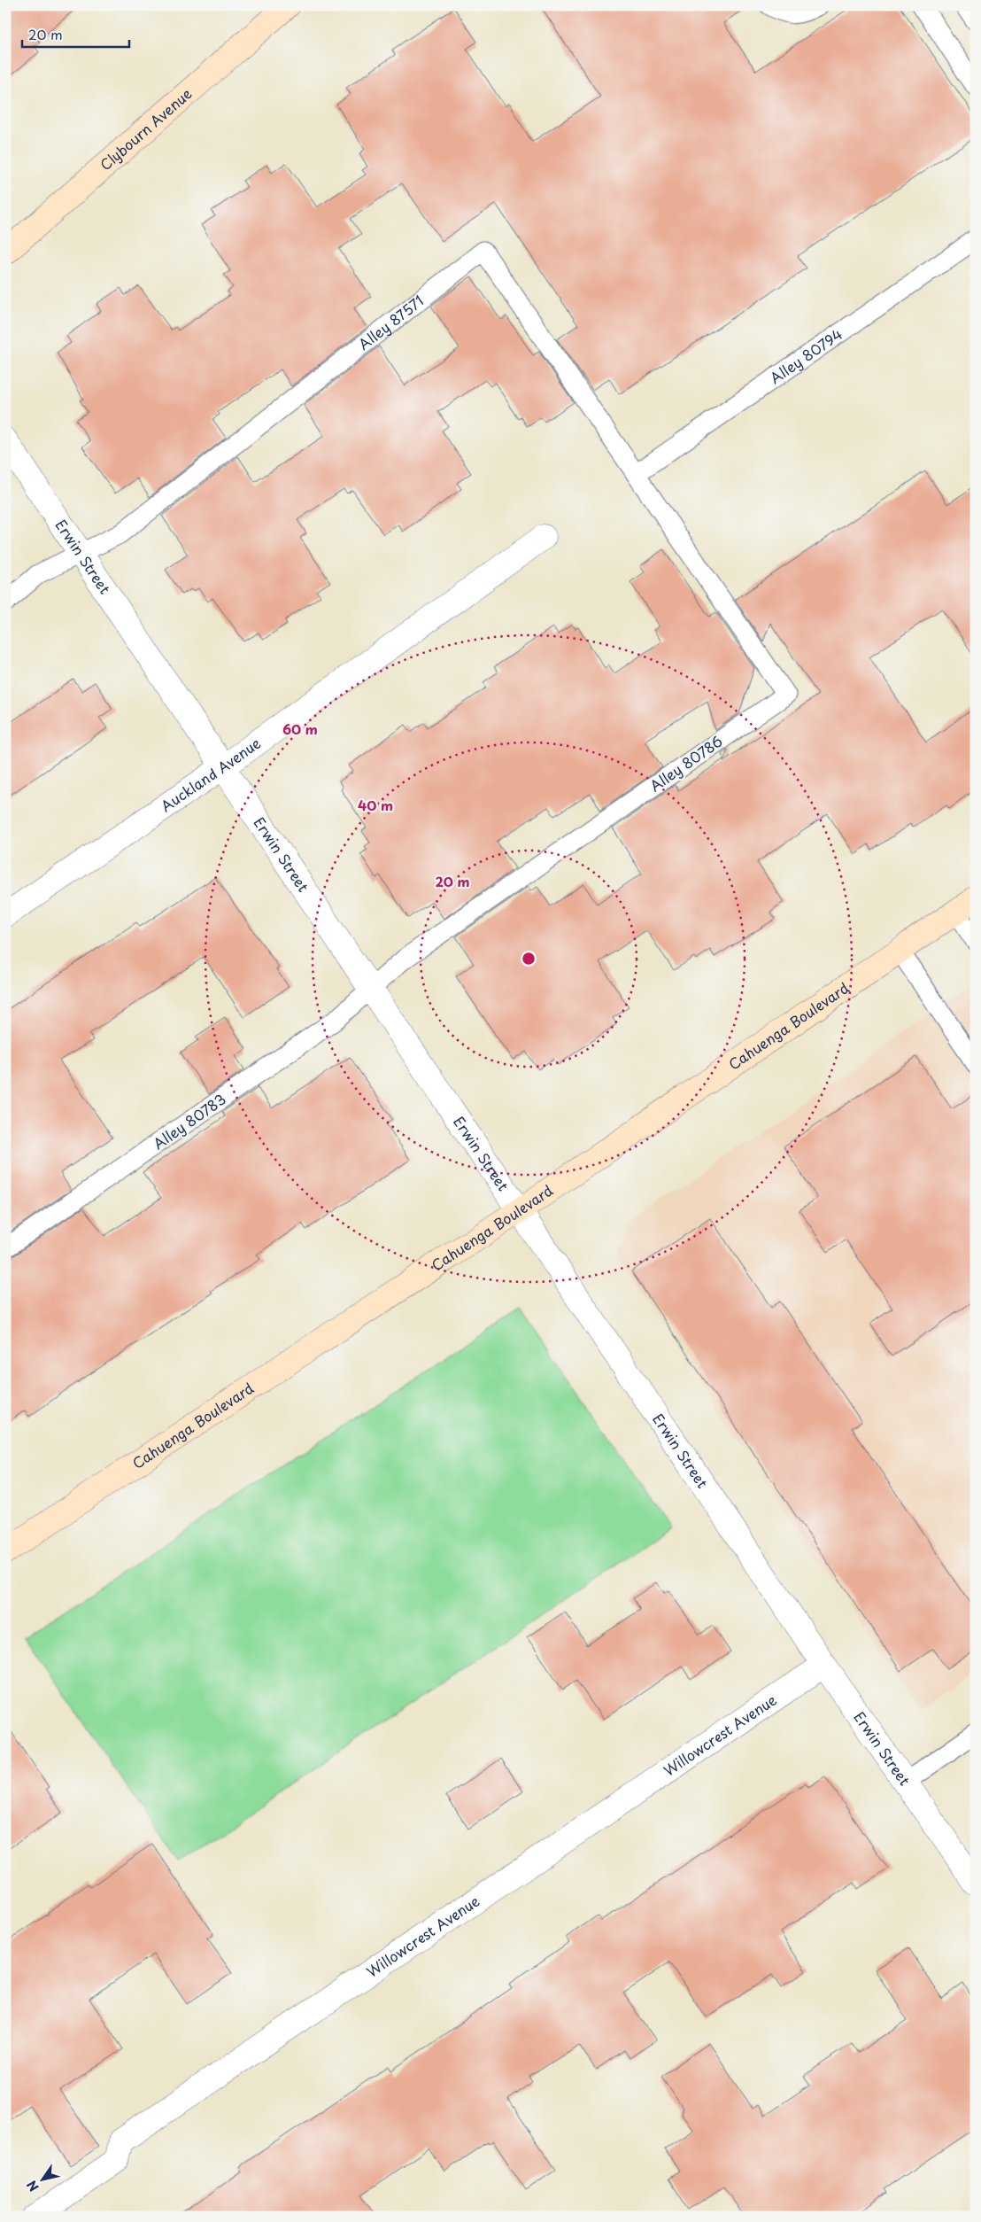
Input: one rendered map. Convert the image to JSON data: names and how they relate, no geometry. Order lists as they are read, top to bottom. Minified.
{"streets":{"main road":["Clybourn Avenue","Cahuenga Boulevard"],"street":["Erwin Street","Auckland Avenue","Willowcrest Avenue"],"lane":["Alley 87571","Alley 80794","Alley 80786","Alley 80783"]},"crossings":[["Alley 87571","Alley 80794"],["Alley 87571","Erwin Street"],["Alley 87571","Alley 80786"],["Alley 80794","Alley 80786"],["Erwin Street","Alley 80786"],["Erwin Street","Auckland Avenue"],["Erwin Street","Cahuenga Boulevard"],["Erwin Street","Alley 80783"],["Erwin Street","Willowcrest Avenue"],["Alley 80786","Alley 80783"]],"scale_bar":"20 m","north":"bottom left","rings":["60 m","40 m","20 m"]}
